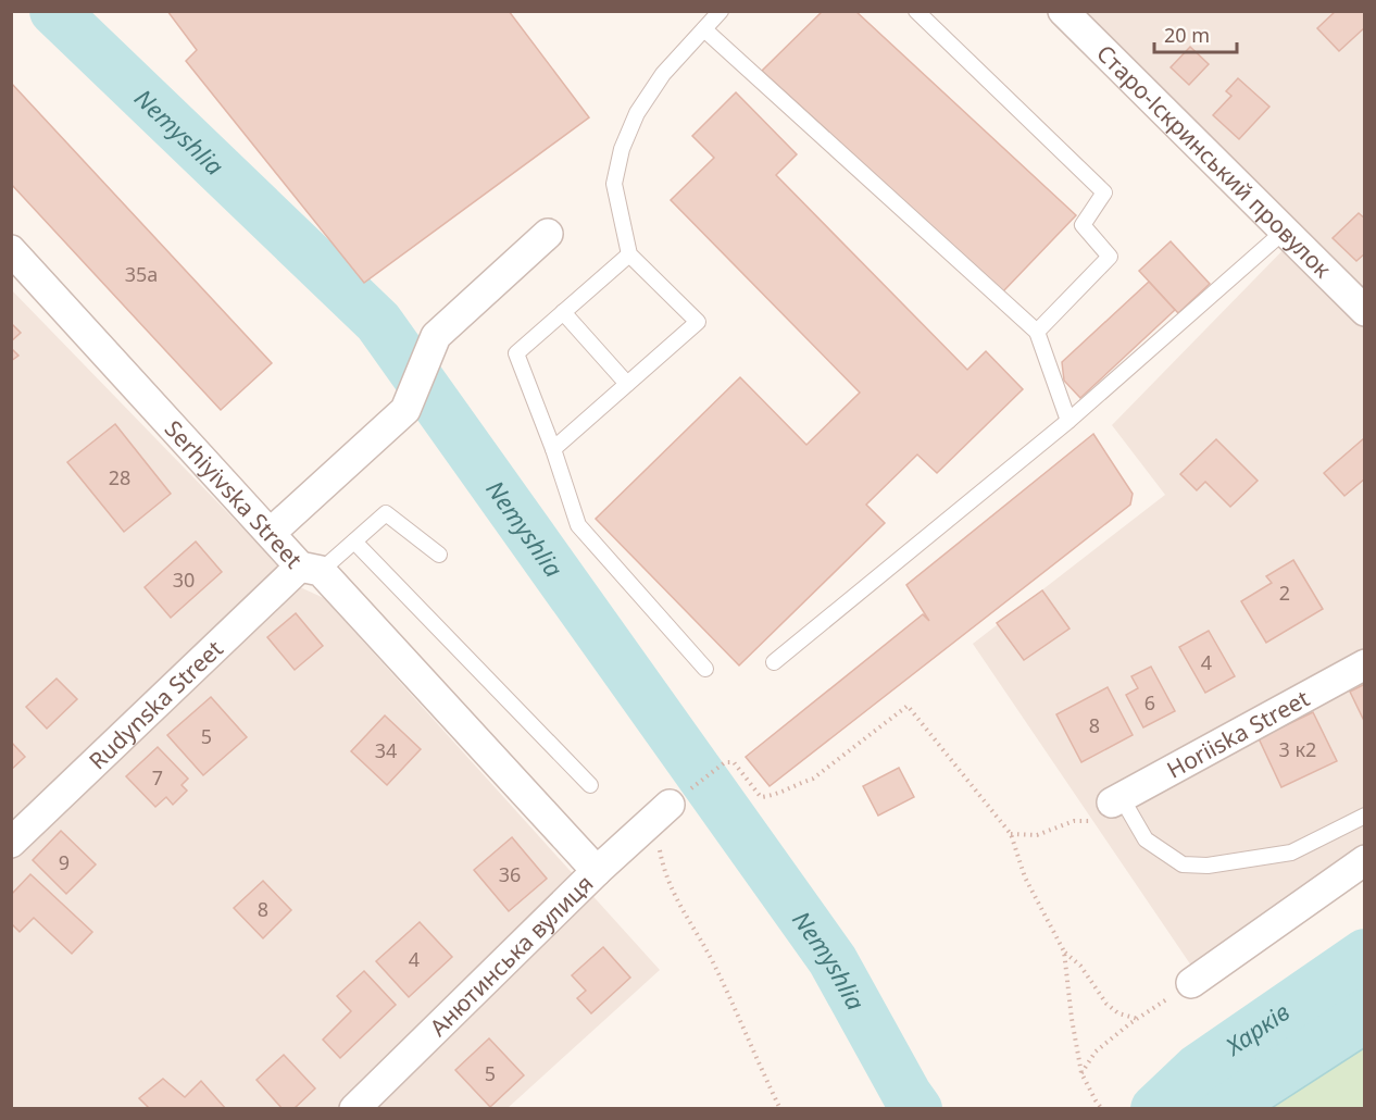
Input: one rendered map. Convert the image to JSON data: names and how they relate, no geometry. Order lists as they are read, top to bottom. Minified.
{"streets":{"street":["Старо-Іскринський провулок","Serhiyivska Street","Rudynska Street","Horiiska Street","Анютинська вулиця"]},"crossings":[["Serhiyivska Street","Rudynska Street"],["Serhiyivska Street","Анютинська вулиця"]],"water":["Nemyshlia","Харків"],"house_numbers":["35а","28","30","2","4","6","8","5","3 к2","34","7","9","36","8","4","5"],"scale_bar":"20 m"}
